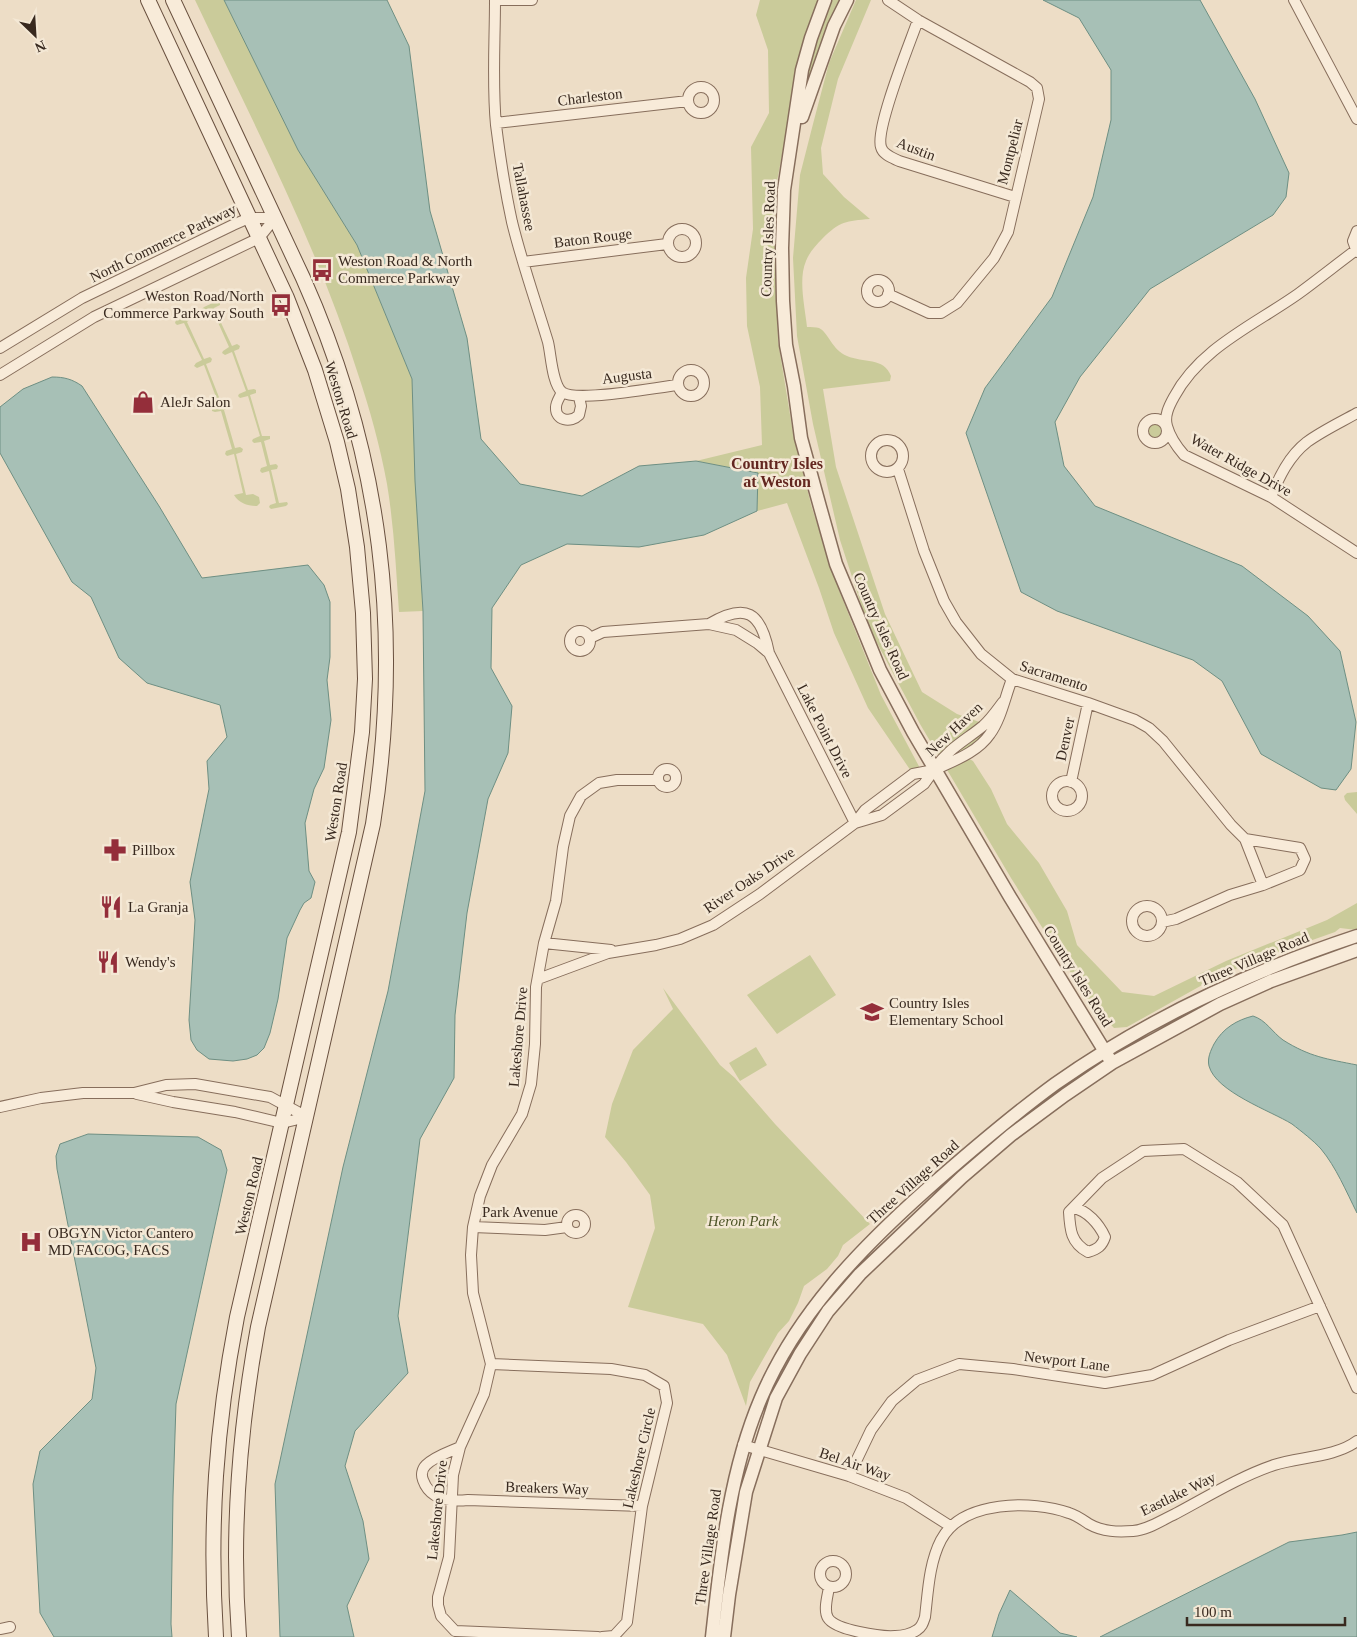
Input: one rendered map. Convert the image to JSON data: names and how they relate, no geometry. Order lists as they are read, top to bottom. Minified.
{"streets":{"main road":["Weston Road"],"street":["Charleston","Austin","Montpeliar","Tallahassee","Baton Rouge","Country Isles Road","North Commerce Parkway","Augusta","Water Ridge Drive","Sacramento","New Haven","Lake Point Drive","Denver","River Oaks Drive","Three Village Road","Lakeshore Drive","Park Avenue","Newport Lane","Lakeshore Circle","Bel Air Way","Breakers Way","Eastlake Way"]},"crossings":[["Charleston","Tallahassee"],["Austin","Montpeliar"],["Tallahassee","Baton Rouge"],["Tallahassee","Augusta"],["Country Isles Road","New Haven"],["Country Isles Road","River Oaks Drive"],["Country Isles Road","Three Village Road"],["North Commerce Parkway","Weston Road"],["Sacramento","New Haven"],["Sacramento","Denver"],["New Haven","River Oaks Drive"],["Lake Point Drive","River Oaks Drive"],["River Oaks Drive","Lakeshore Drive"],["Three Village Road","Bel Air Way"],["Lakeshore Drive","Park Avenue"],["Lakeshore Drive","Lakeshore Circle"],["Lakeshore Drive","Breakers Way"],["Newport Lane","Bel Air Way"],["Lakeshore Circle","Breakers Way"],["Bel Air Way","Eastlake Way"]],"districts":["Country Isles at Weston"],"parks":["Heron Park"],"places":{"bus stop":["Weston Road & North Commerce Parkway","Weston Road/North Commerce Parkway South"],"shop":["AleJr Salon"],"pharmacy":["Pillbox"],"restaurant":["La Granja","Wendy's"],"school or university":["Country Isles Elementary School"],"hospital":["OBGYN Victor Cantero MD FACOG, FACS"]},"scale_bar":"100 m","north":"bottom right"}
